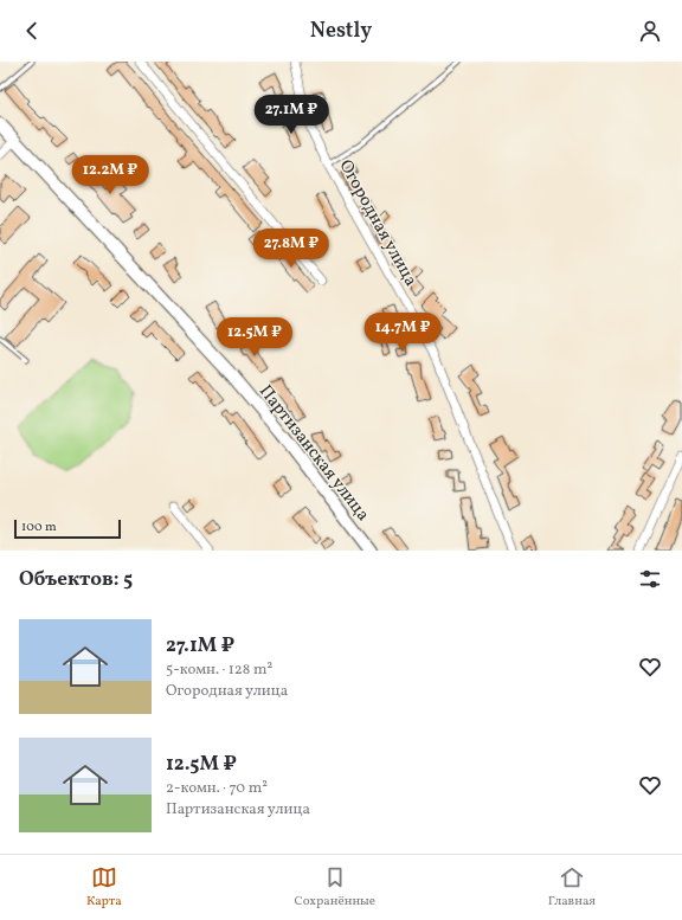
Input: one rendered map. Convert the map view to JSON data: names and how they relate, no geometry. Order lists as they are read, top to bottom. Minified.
{"streets":{"street":["Огородная улица","Партизанская улица"]},"scale_bar":"100 m","page":{"header":"Nestly","price":["27.1M ₽","12.2M ₽","27.8M ₽","14.7M ₽","12.5M ₽"],"scale":"100 m","heading":"Объектов: 5","list":[{"name":"27.1M ₽","note":"5-комн. · 128 m² · Огородная улица"},{"name":"12.5M ₽","note":"2-комн. · 70 m² · Партизанская улица"}],"tabs":["Карта","Сохранённые","Главная"]}}
